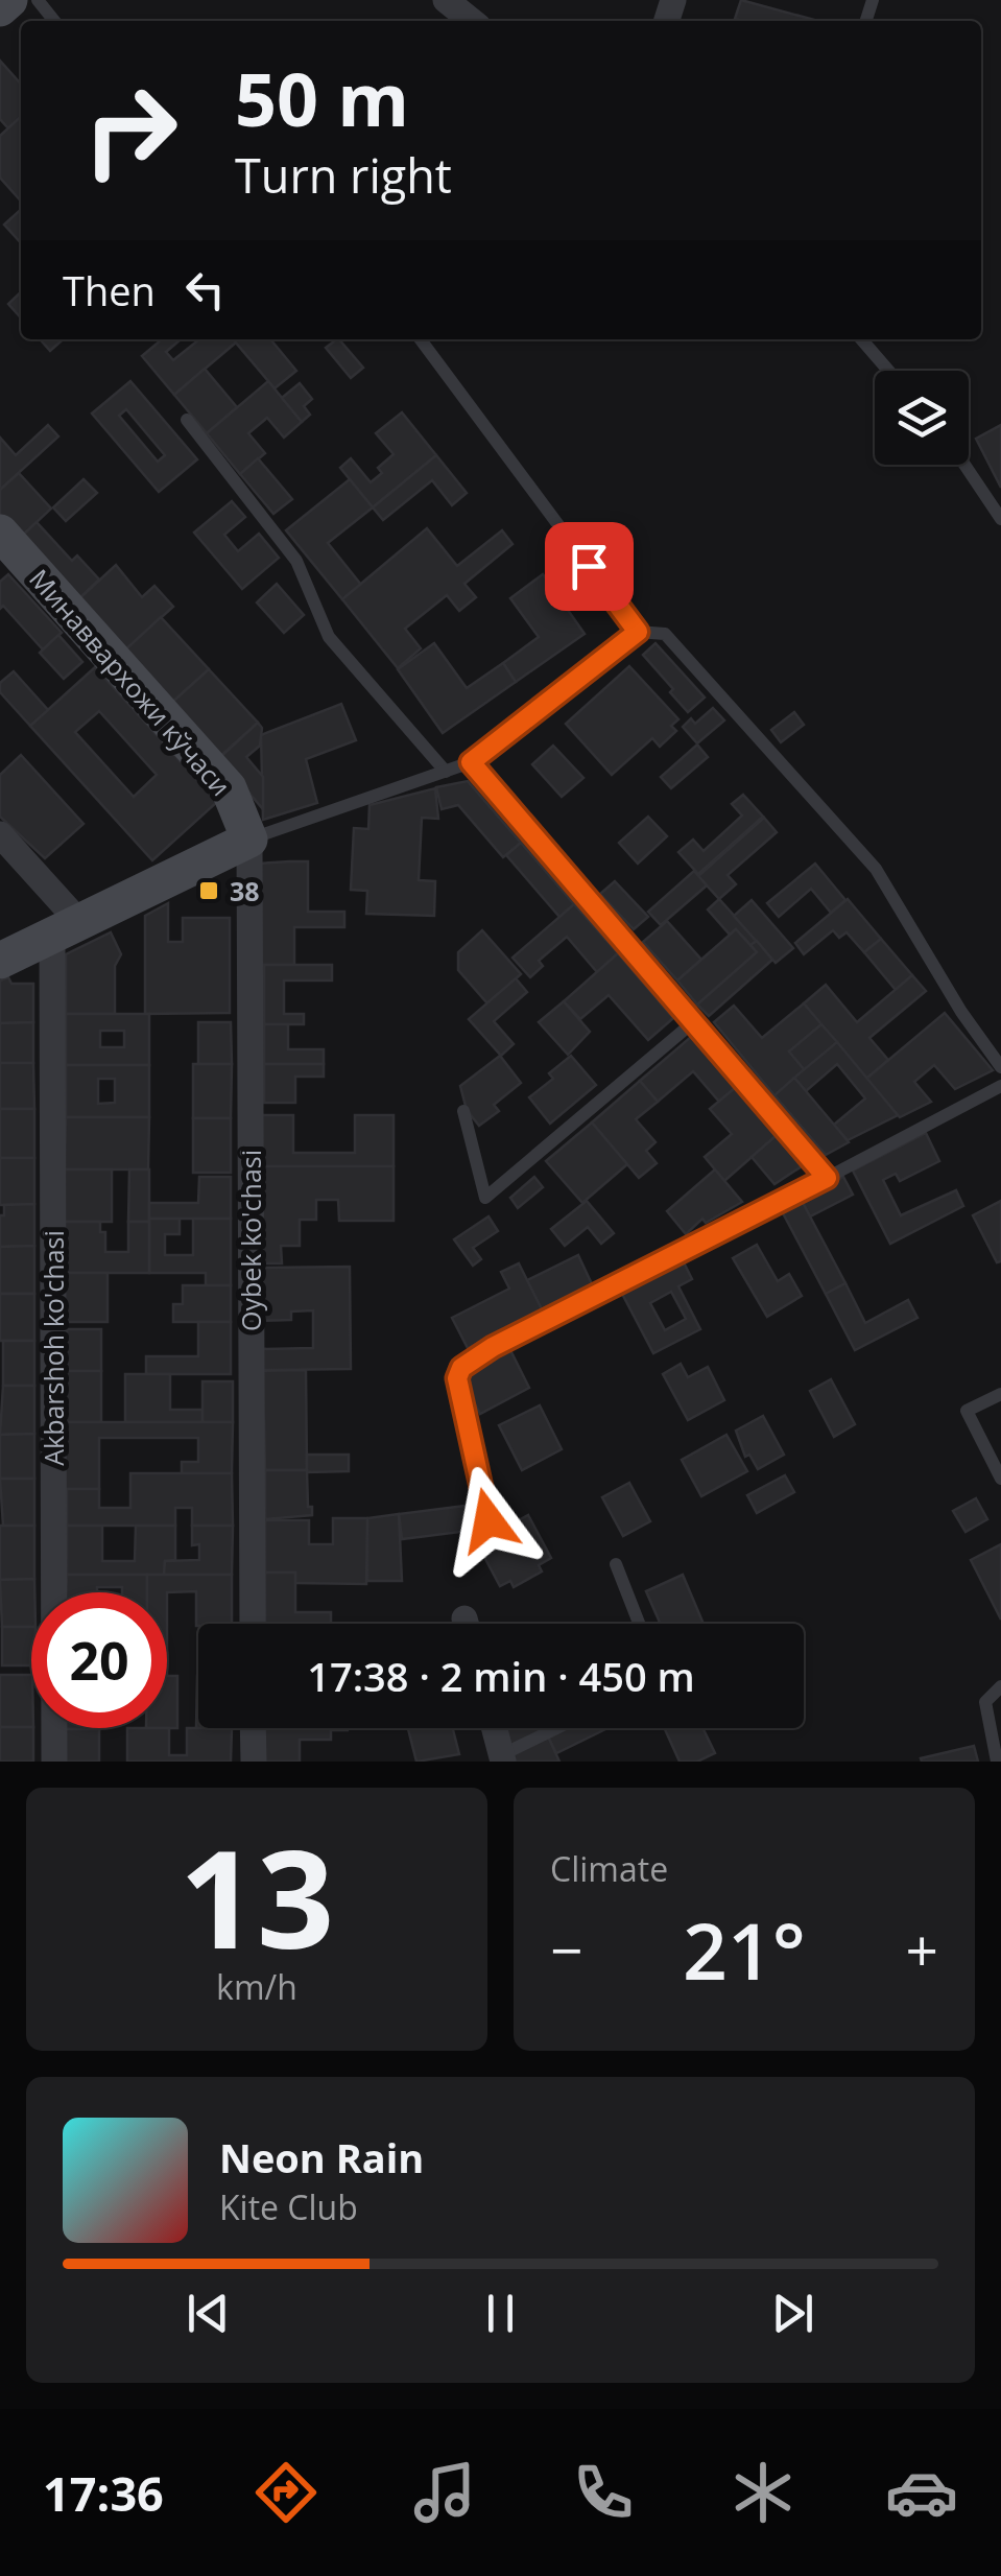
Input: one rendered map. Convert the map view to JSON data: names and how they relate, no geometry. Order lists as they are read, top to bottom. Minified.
{"streets":{"street":["Минаввархожи кўчаси","Oybek ko'chasi","Akbarshoh ko'chasi"]},"crossings":[["Минаввархожи кўчаси","Oybek ko'chasi"]],"places":{"transit":["38"]},"page":{"turn":["50 m","Turn right"],"then":"Then","limit":"20","trip":"17:38 · 2 min · 450 m","tile":[["13","km/h"],"Climate"],"heat":["−","21°","+"],"song":["Neon Rain","Kite Club"],"tabs":"17:36"}}
